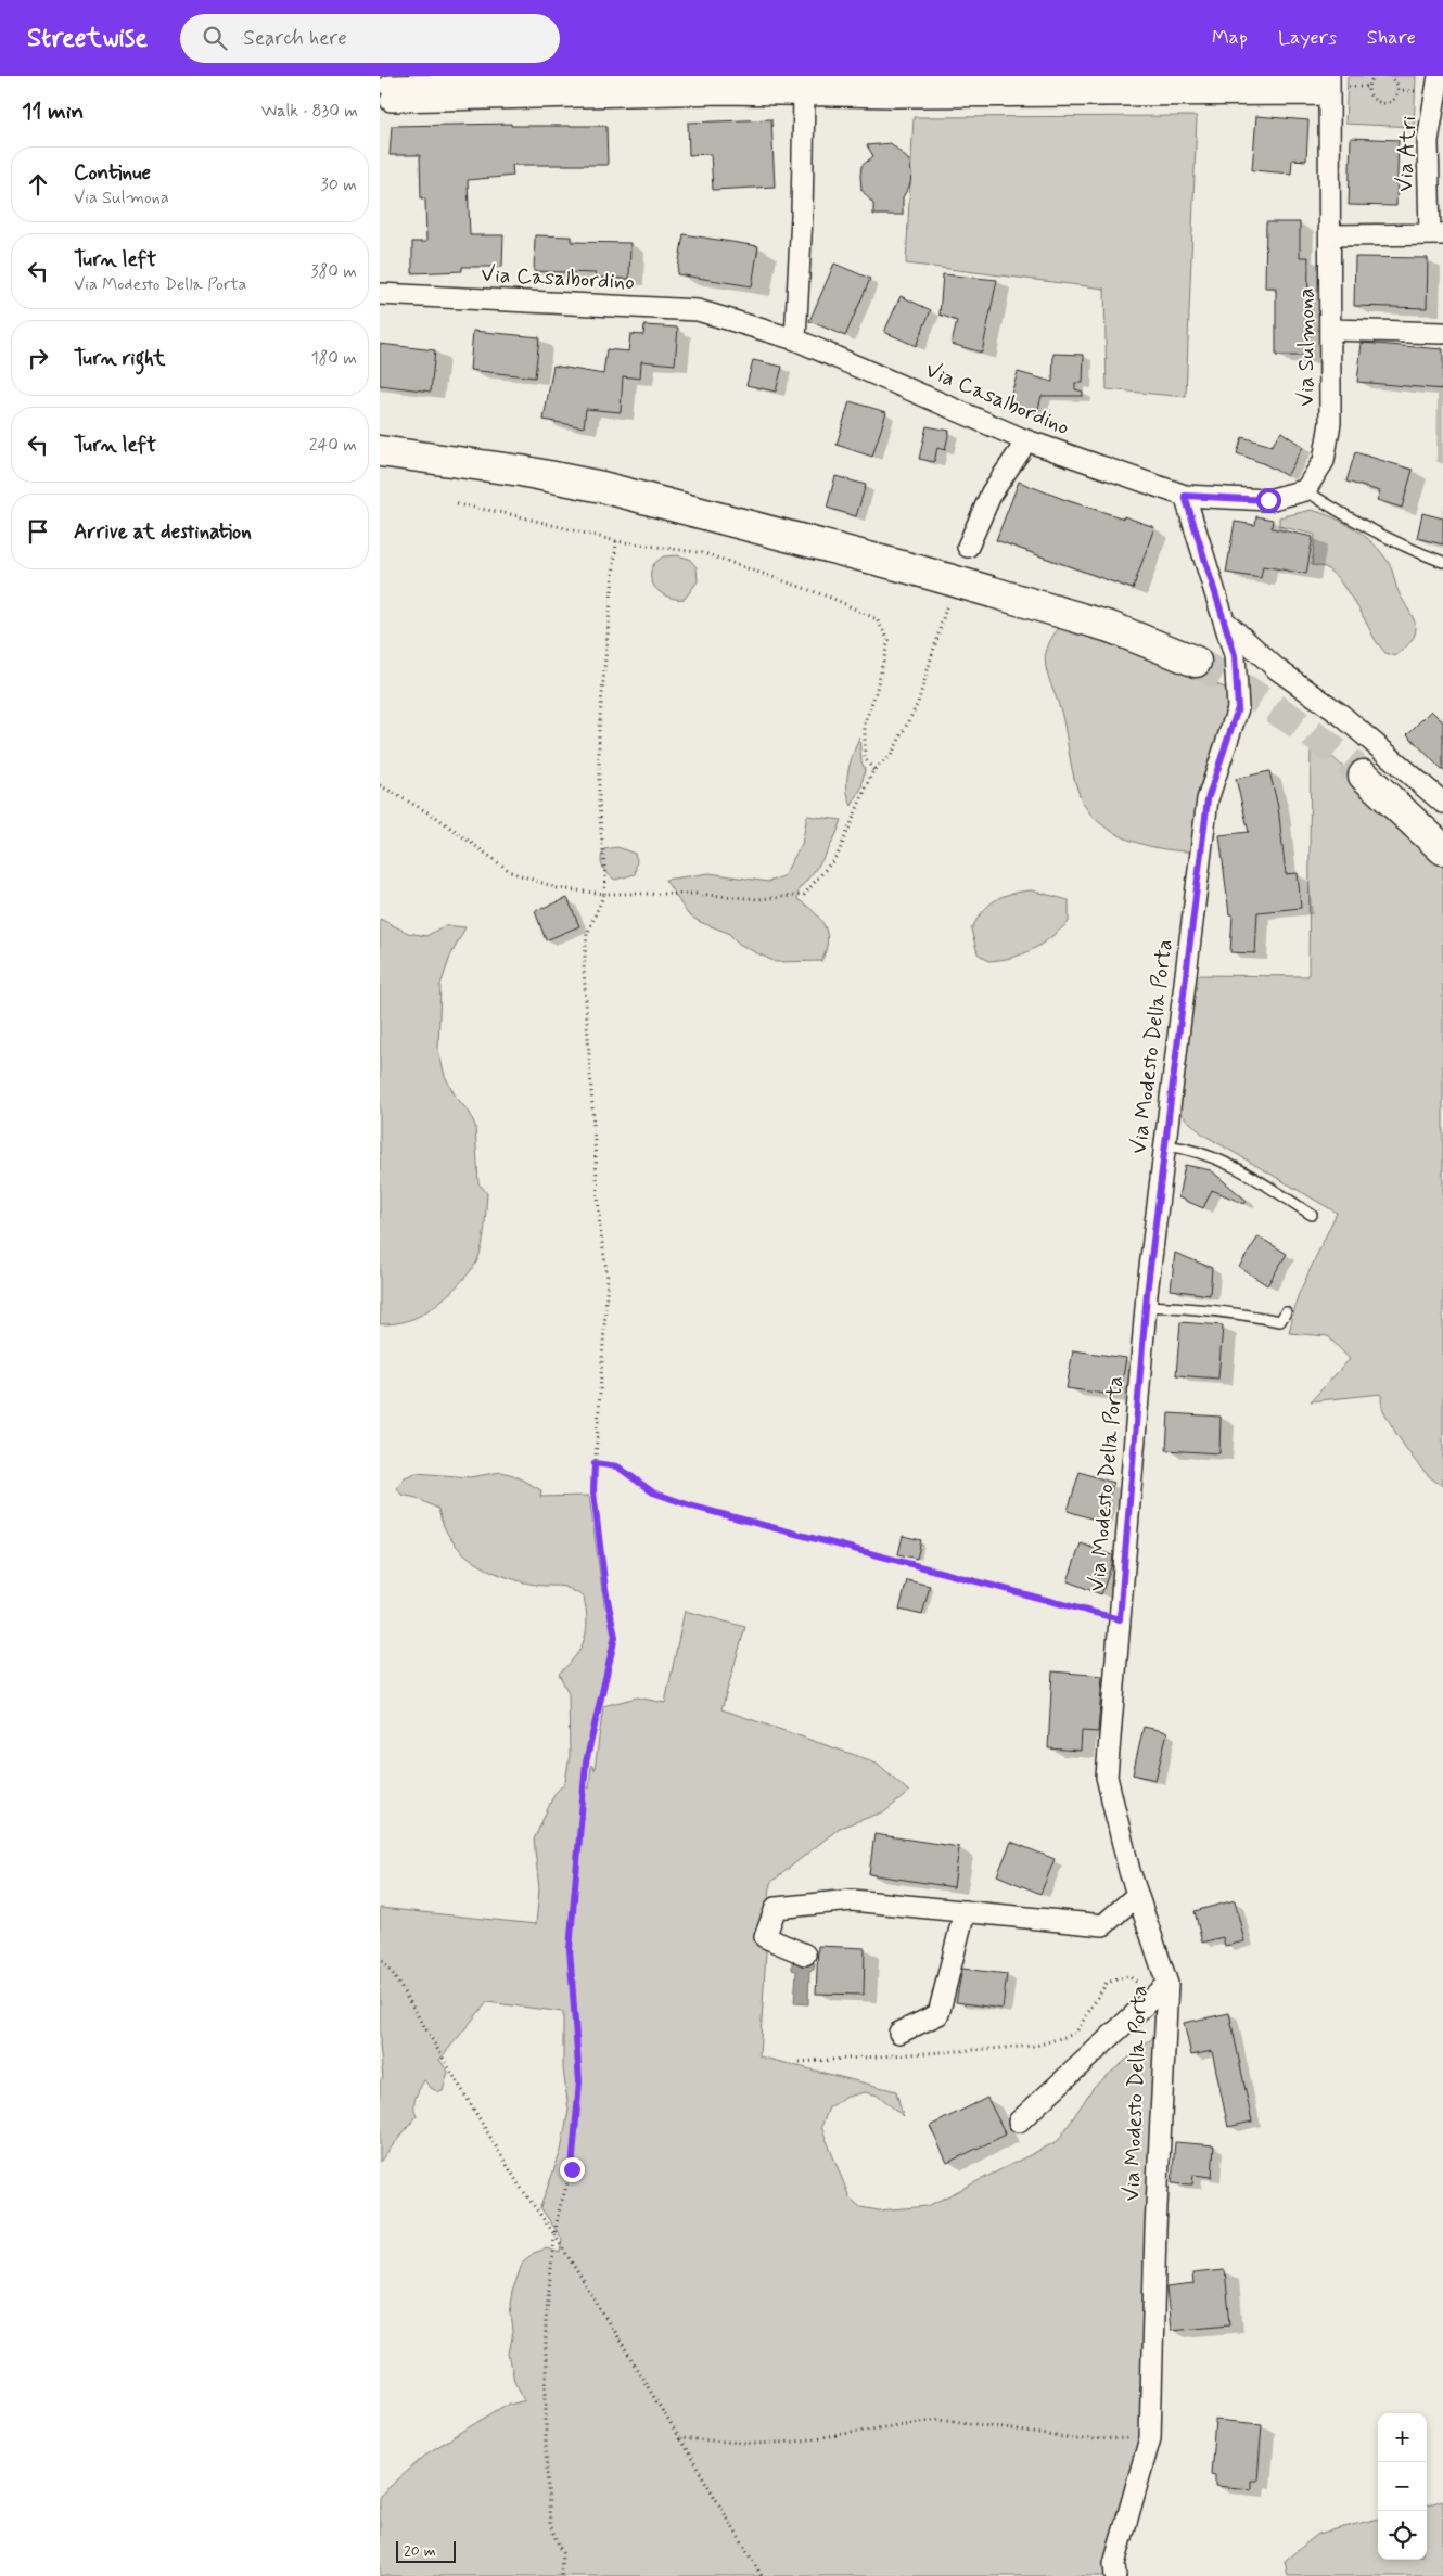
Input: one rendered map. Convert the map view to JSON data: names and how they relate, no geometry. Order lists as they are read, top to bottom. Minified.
{"streets":{"street":["Via Atri","Via Casalbordino","Via Sulmona","Via Modesto Della Porta"]},"crossings":[["Via Casalbordino","Via Modesto Della Porta"]],"scale_bar":"20 m","page":{"header":"Streetwise","search":"Search here","nav":["Map","Layers","Share"],"heading":["11 min","Walk · 830 m"],"list":[["Continue","Via Sulmona","30 m"],["Turn left","Via Modesto Della Porta","380 m"],["Turn right","180 m"],["Turn left","240 m"],"Arrive at destination"],"map_buttons":["+","−"],"scale":"20 m"}}
